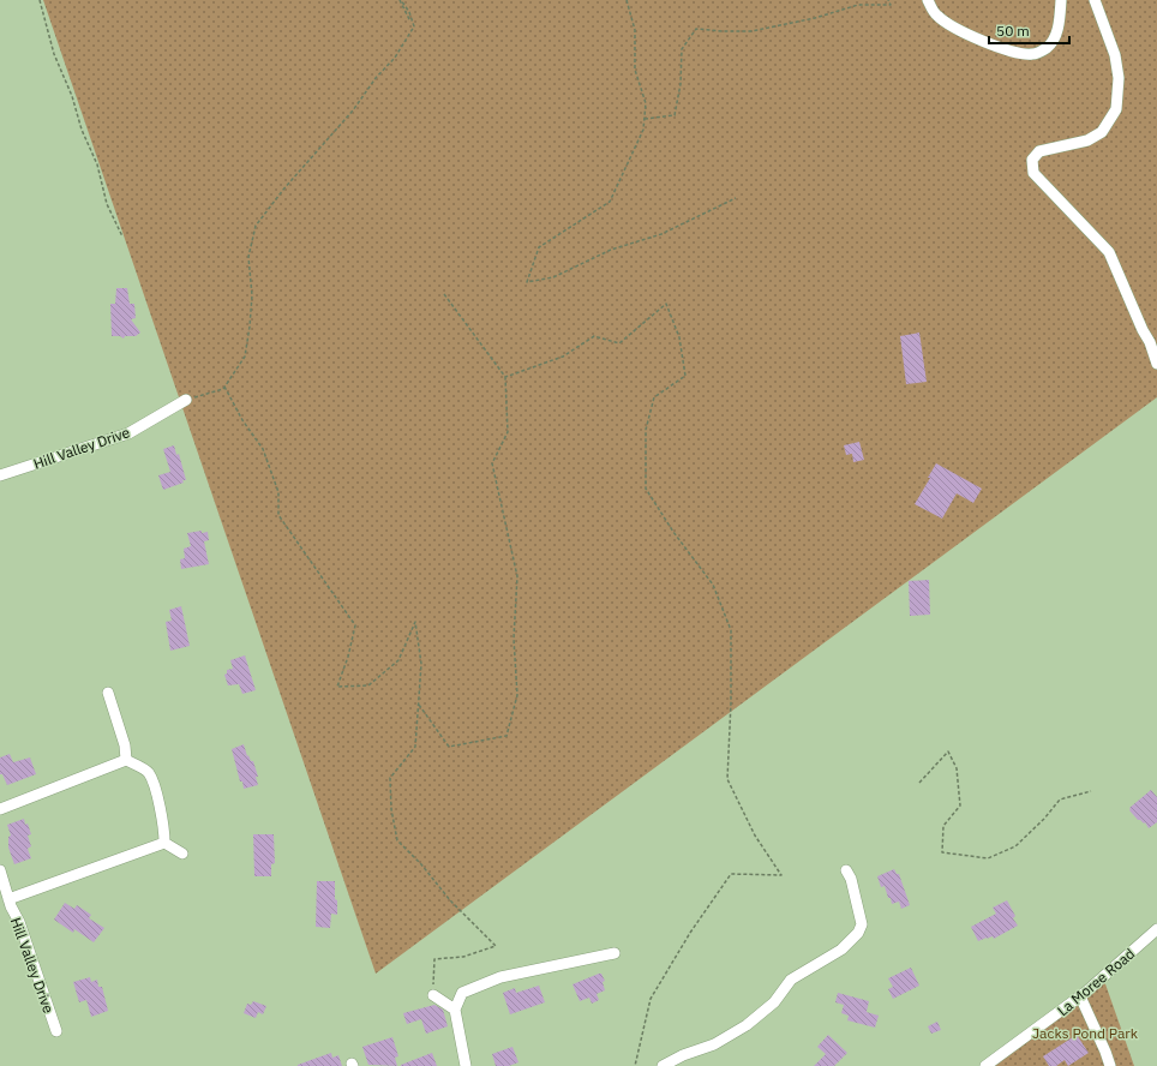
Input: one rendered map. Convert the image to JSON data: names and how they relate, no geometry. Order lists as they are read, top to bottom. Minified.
{"streets":{"street":["Hill Valley Drive","La Moree Road"]},"parks":["Jacks Pond Park"],"scale_bar":"50 m"}
